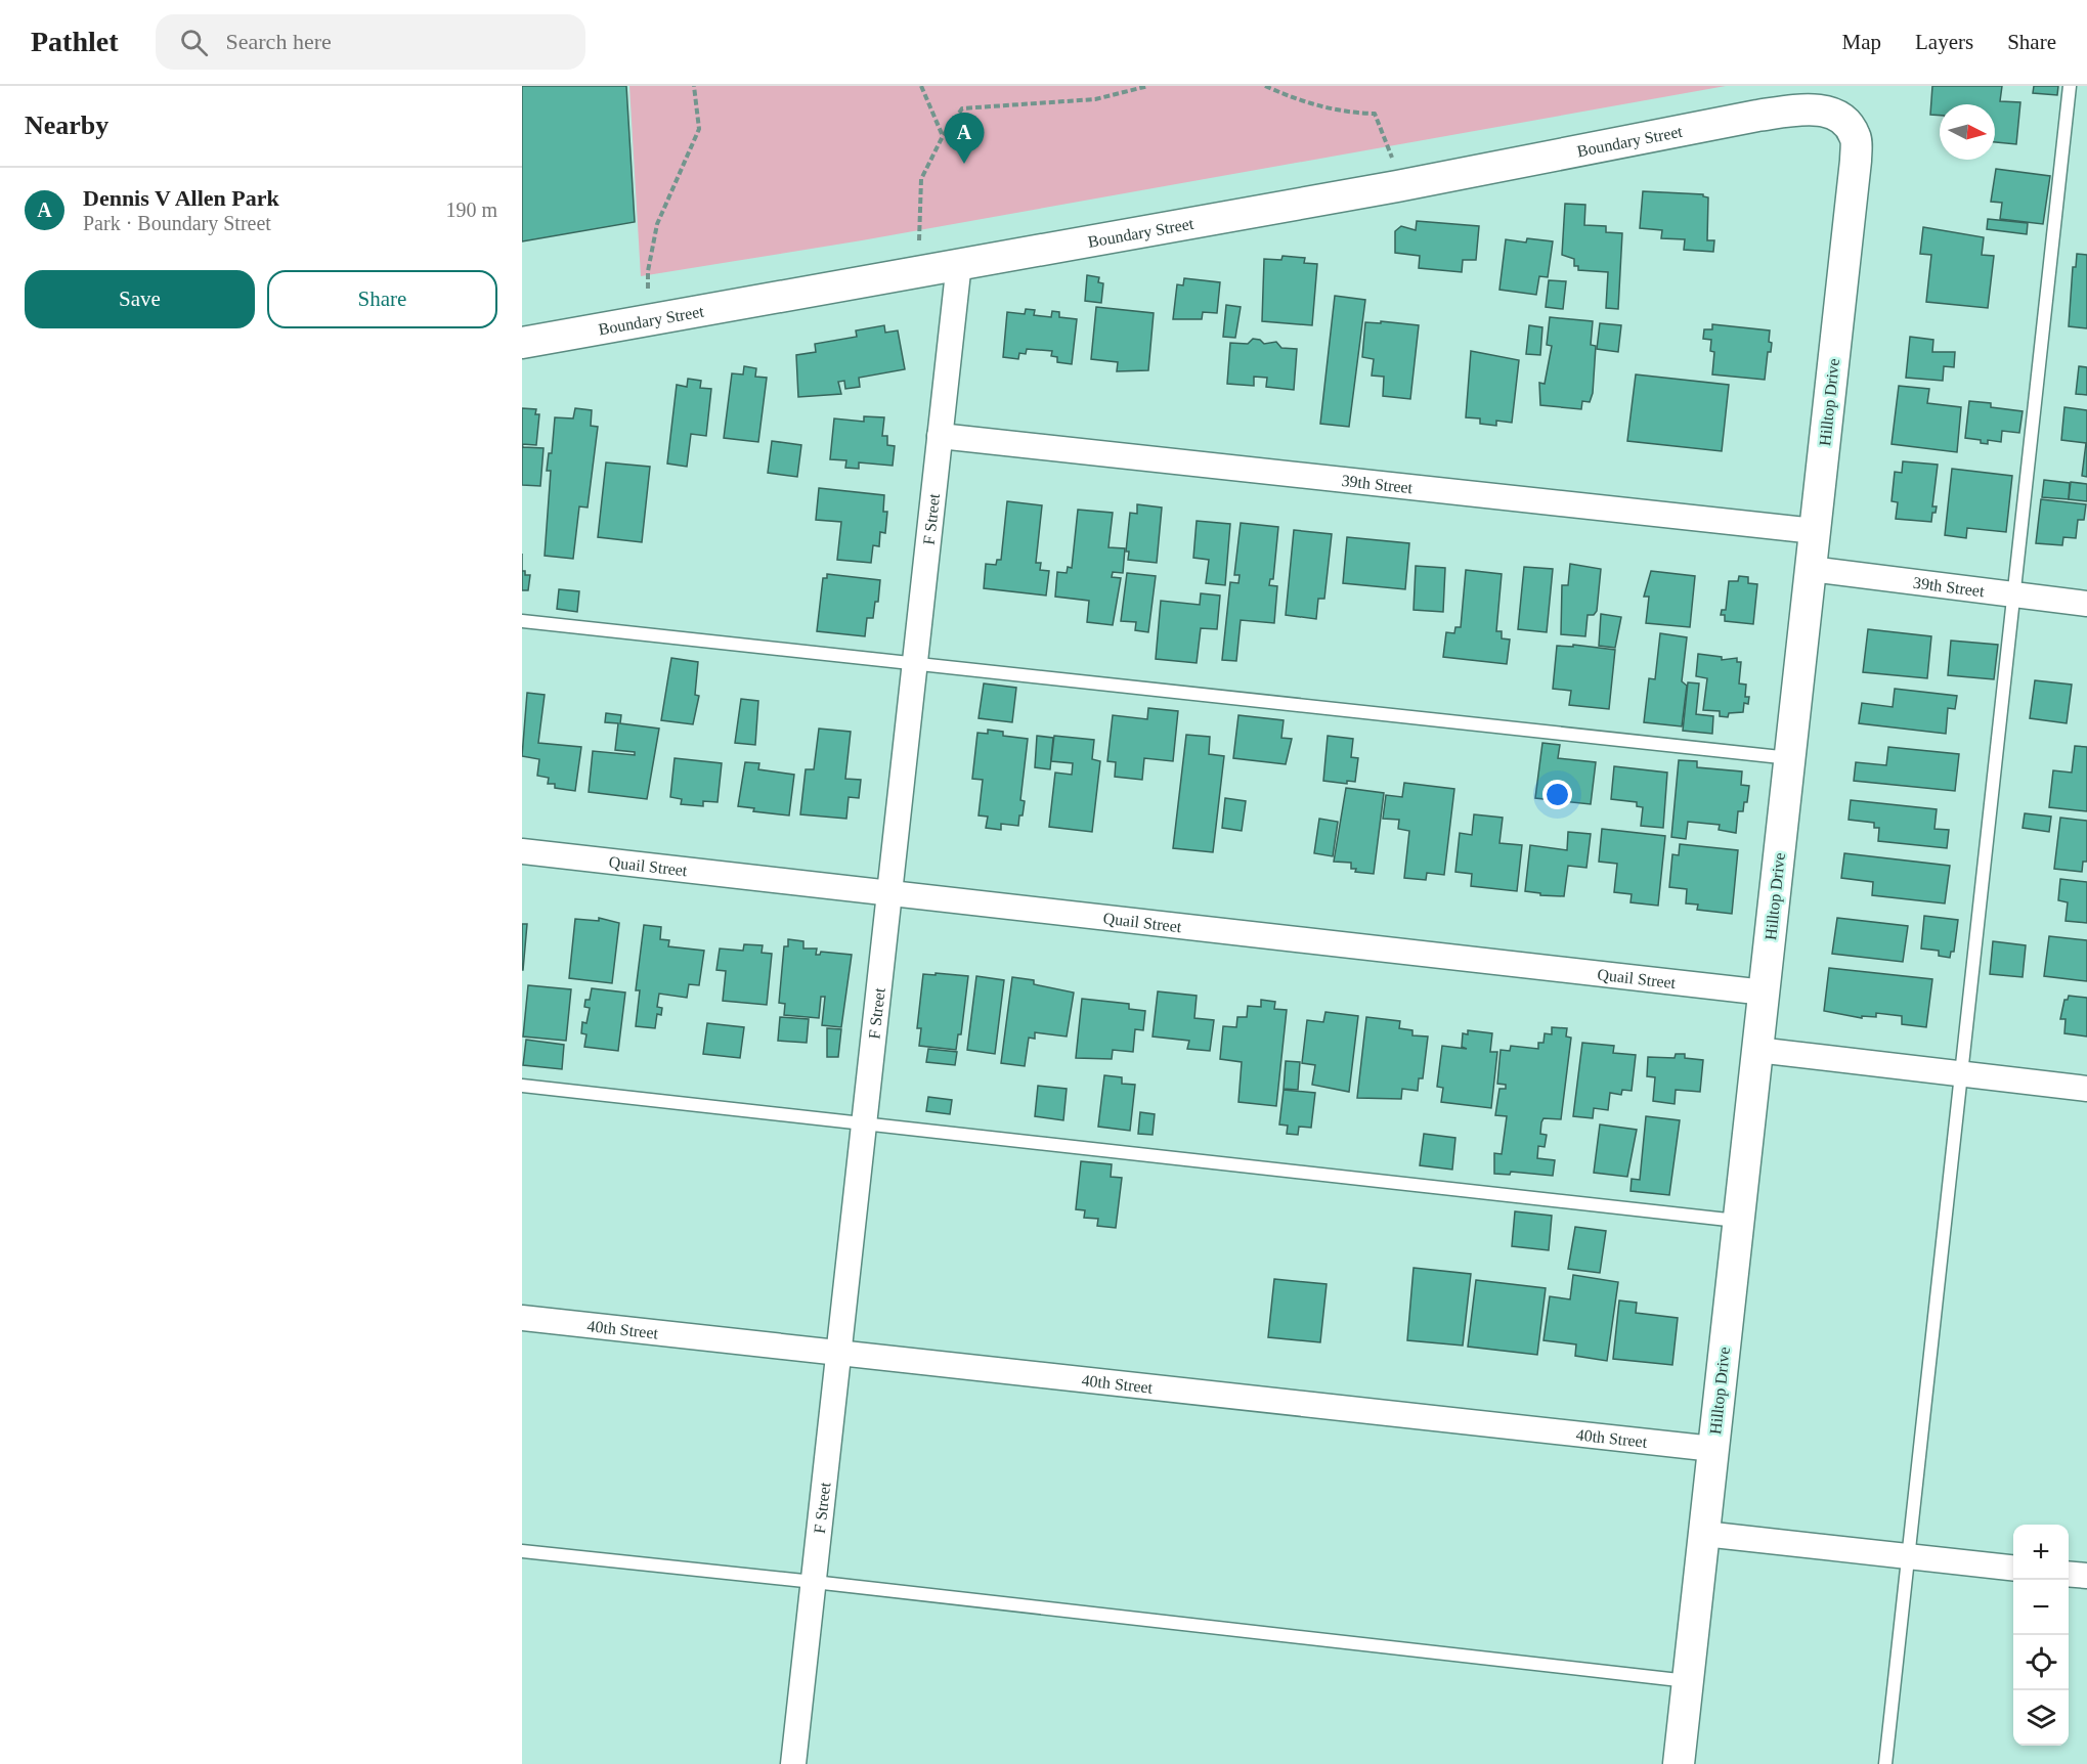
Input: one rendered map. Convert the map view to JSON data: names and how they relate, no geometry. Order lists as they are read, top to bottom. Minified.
{"streets":{"street":["Boundary Street","Hilltop Drive","39th Street","F Street","Quail Street","40th Street"]},"crossings":[["Boundary Street","Hilltop Drive"],["Boundary Street","F Street"],["Hilltop Drive","39th Street"],["Hilltop Drive","Quail Street"],["Hilltop Drive","40th Street"],["39th Street","F Street"],["F Street","Quail Street"],["F Street","40th Street"]],"north":"right","page":{"header":"Pathlet","search":"Search here","nav":["Map","Layers","Share"],"heading":"Nearby","pins":"A","list":[{"mark":"A","name":"Dennis V Allen Park","note":"Park · Boundary Street","value":"190 m"}],"buttons":["Save","Share"],"map_buttons":["+","−"]}}
